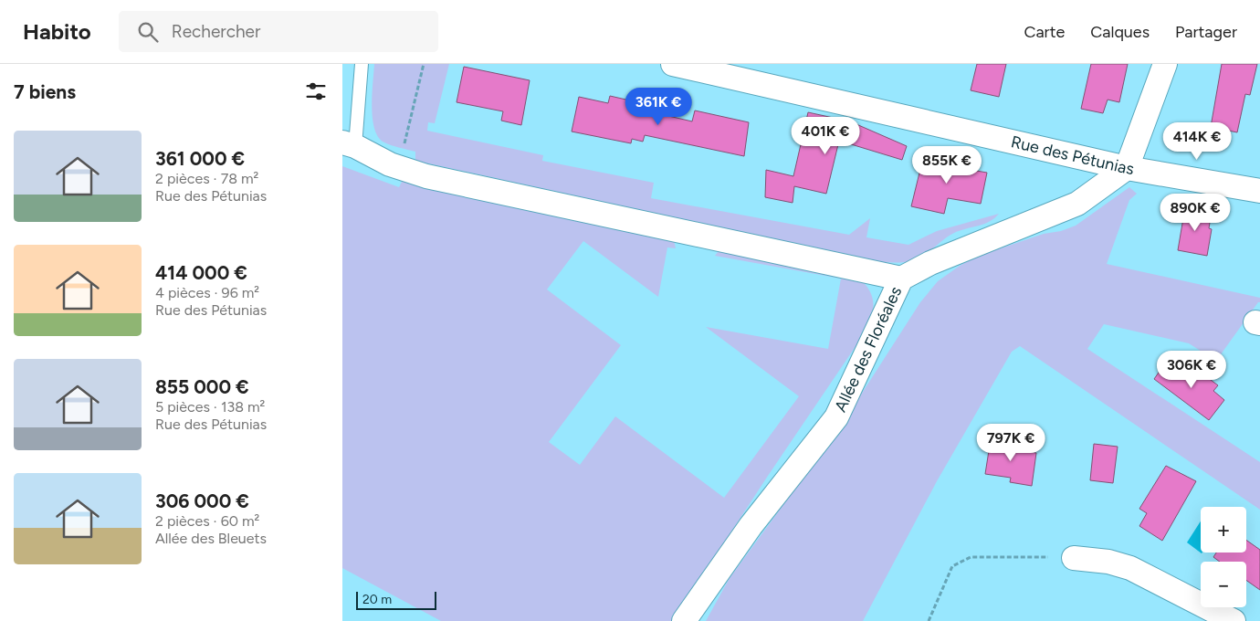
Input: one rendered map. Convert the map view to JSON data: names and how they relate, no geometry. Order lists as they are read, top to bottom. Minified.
{"streets":{"street":["Rue des Pétunias","Allée des Floréales"]},"crossings":[["Rue des Pétunias","Allée des Floréales"]],"scale_bar":"20 m","page":{"header":"Habito","search":"Rechercher","nav":["Carte","Calques","Partager"],"heading":"7 biens","price":["361K €","401K €","414K €","855K €","890K €","306K €","797K €"],"list":[{"name":"361 000 €","note":"2 pièces · 78 m² · Rue des Pétunias"},{"name":"414 000 €","note":"4 pièces · 96 m² · Rue des Pétunias"},{"name":"855 000 €","note":"5 pièces · 138 m² · Rue des Pétunias"},{"name":"306 000 €","note":"2 pièces · 60 m² · Allée des Bleuets"}],"map_buttons":["+","−"],"scale":"20 m"}}
